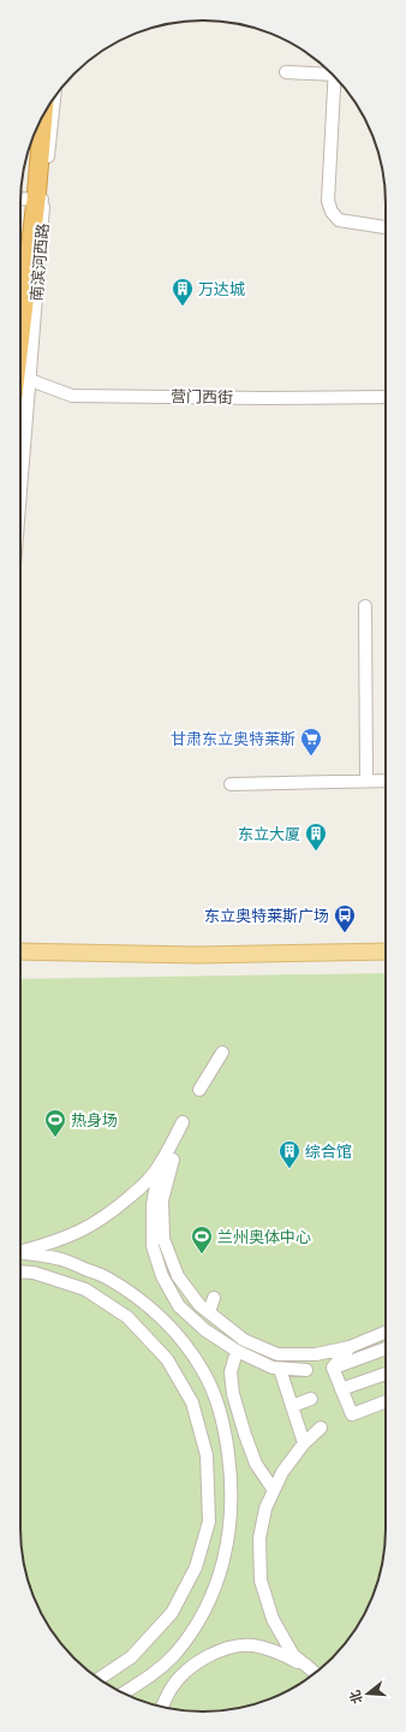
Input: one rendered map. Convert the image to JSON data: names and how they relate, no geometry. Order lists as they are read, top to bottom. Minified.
{"streets":{"highway":["南滨河西路"],"street":["营门西街"]},"places":{"building":["万达城","东立大厦","综合馆"],"supermarket":["甘肃东立奥特莱斯"],"bus stop":["东立奥特莱斯广场"],"sports":["热身场","兰州奥体中心"]},"north":"left"}
